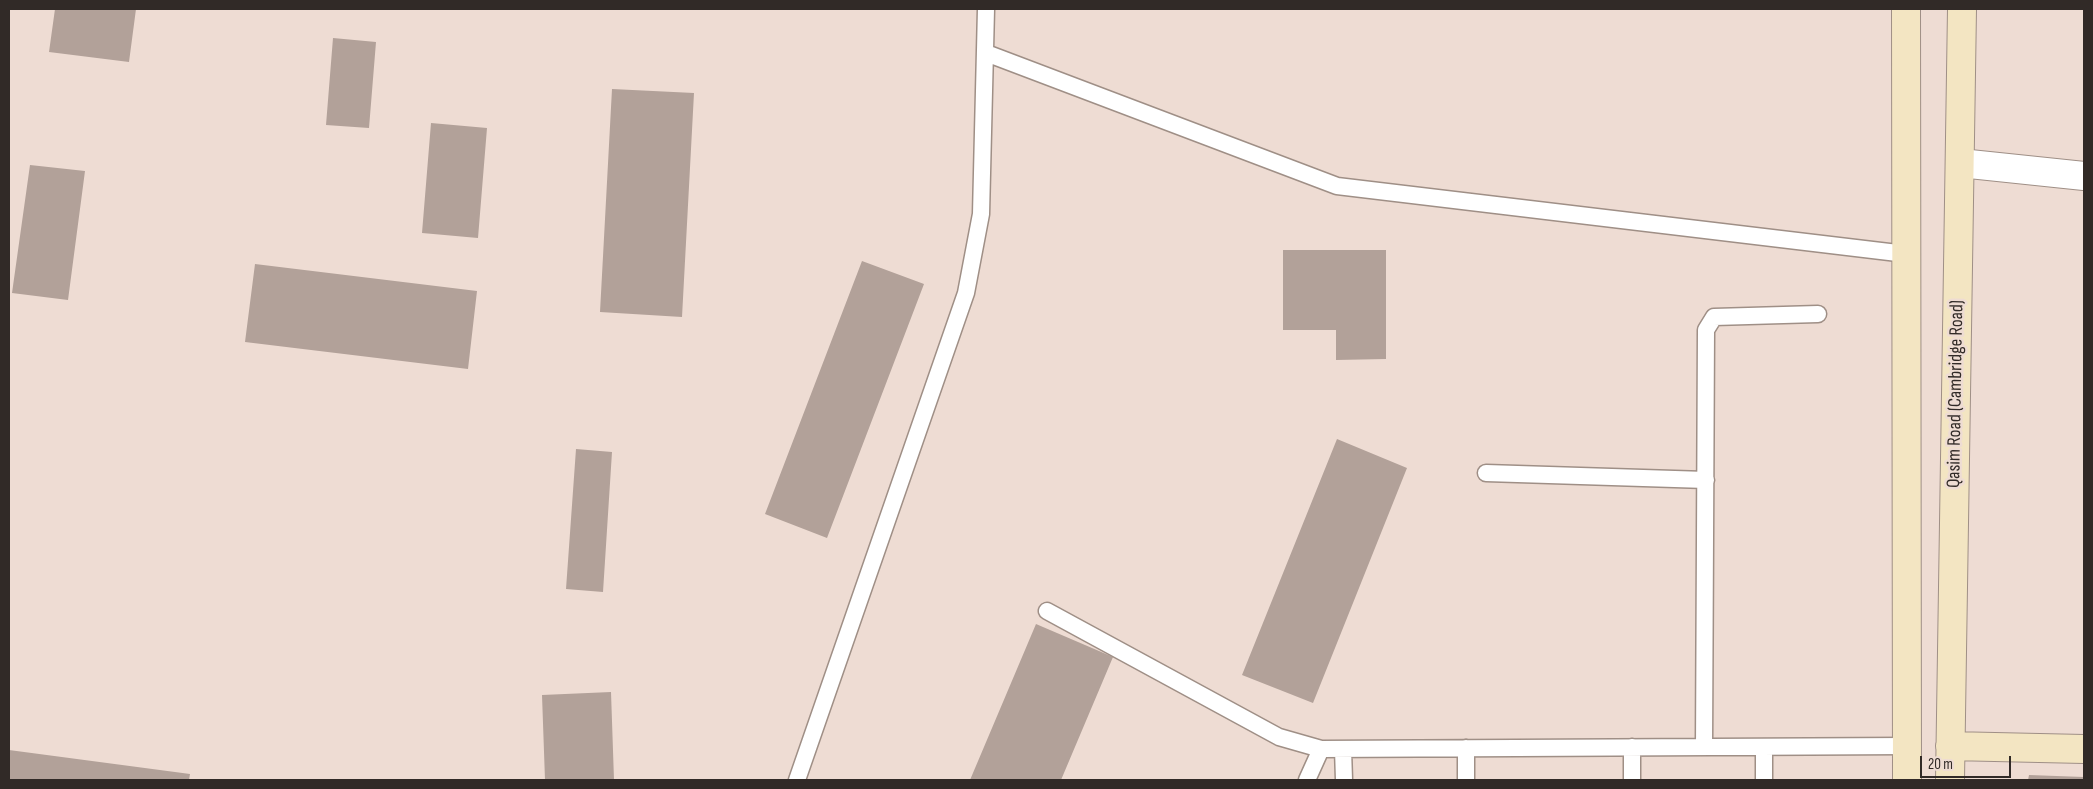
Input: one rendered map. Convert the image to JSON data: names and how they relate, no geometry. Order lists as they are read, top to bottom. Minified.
{"streets":{"main road":["Qasim Road (Cambridge Road)"]},"scale_bar":"20 m"}
